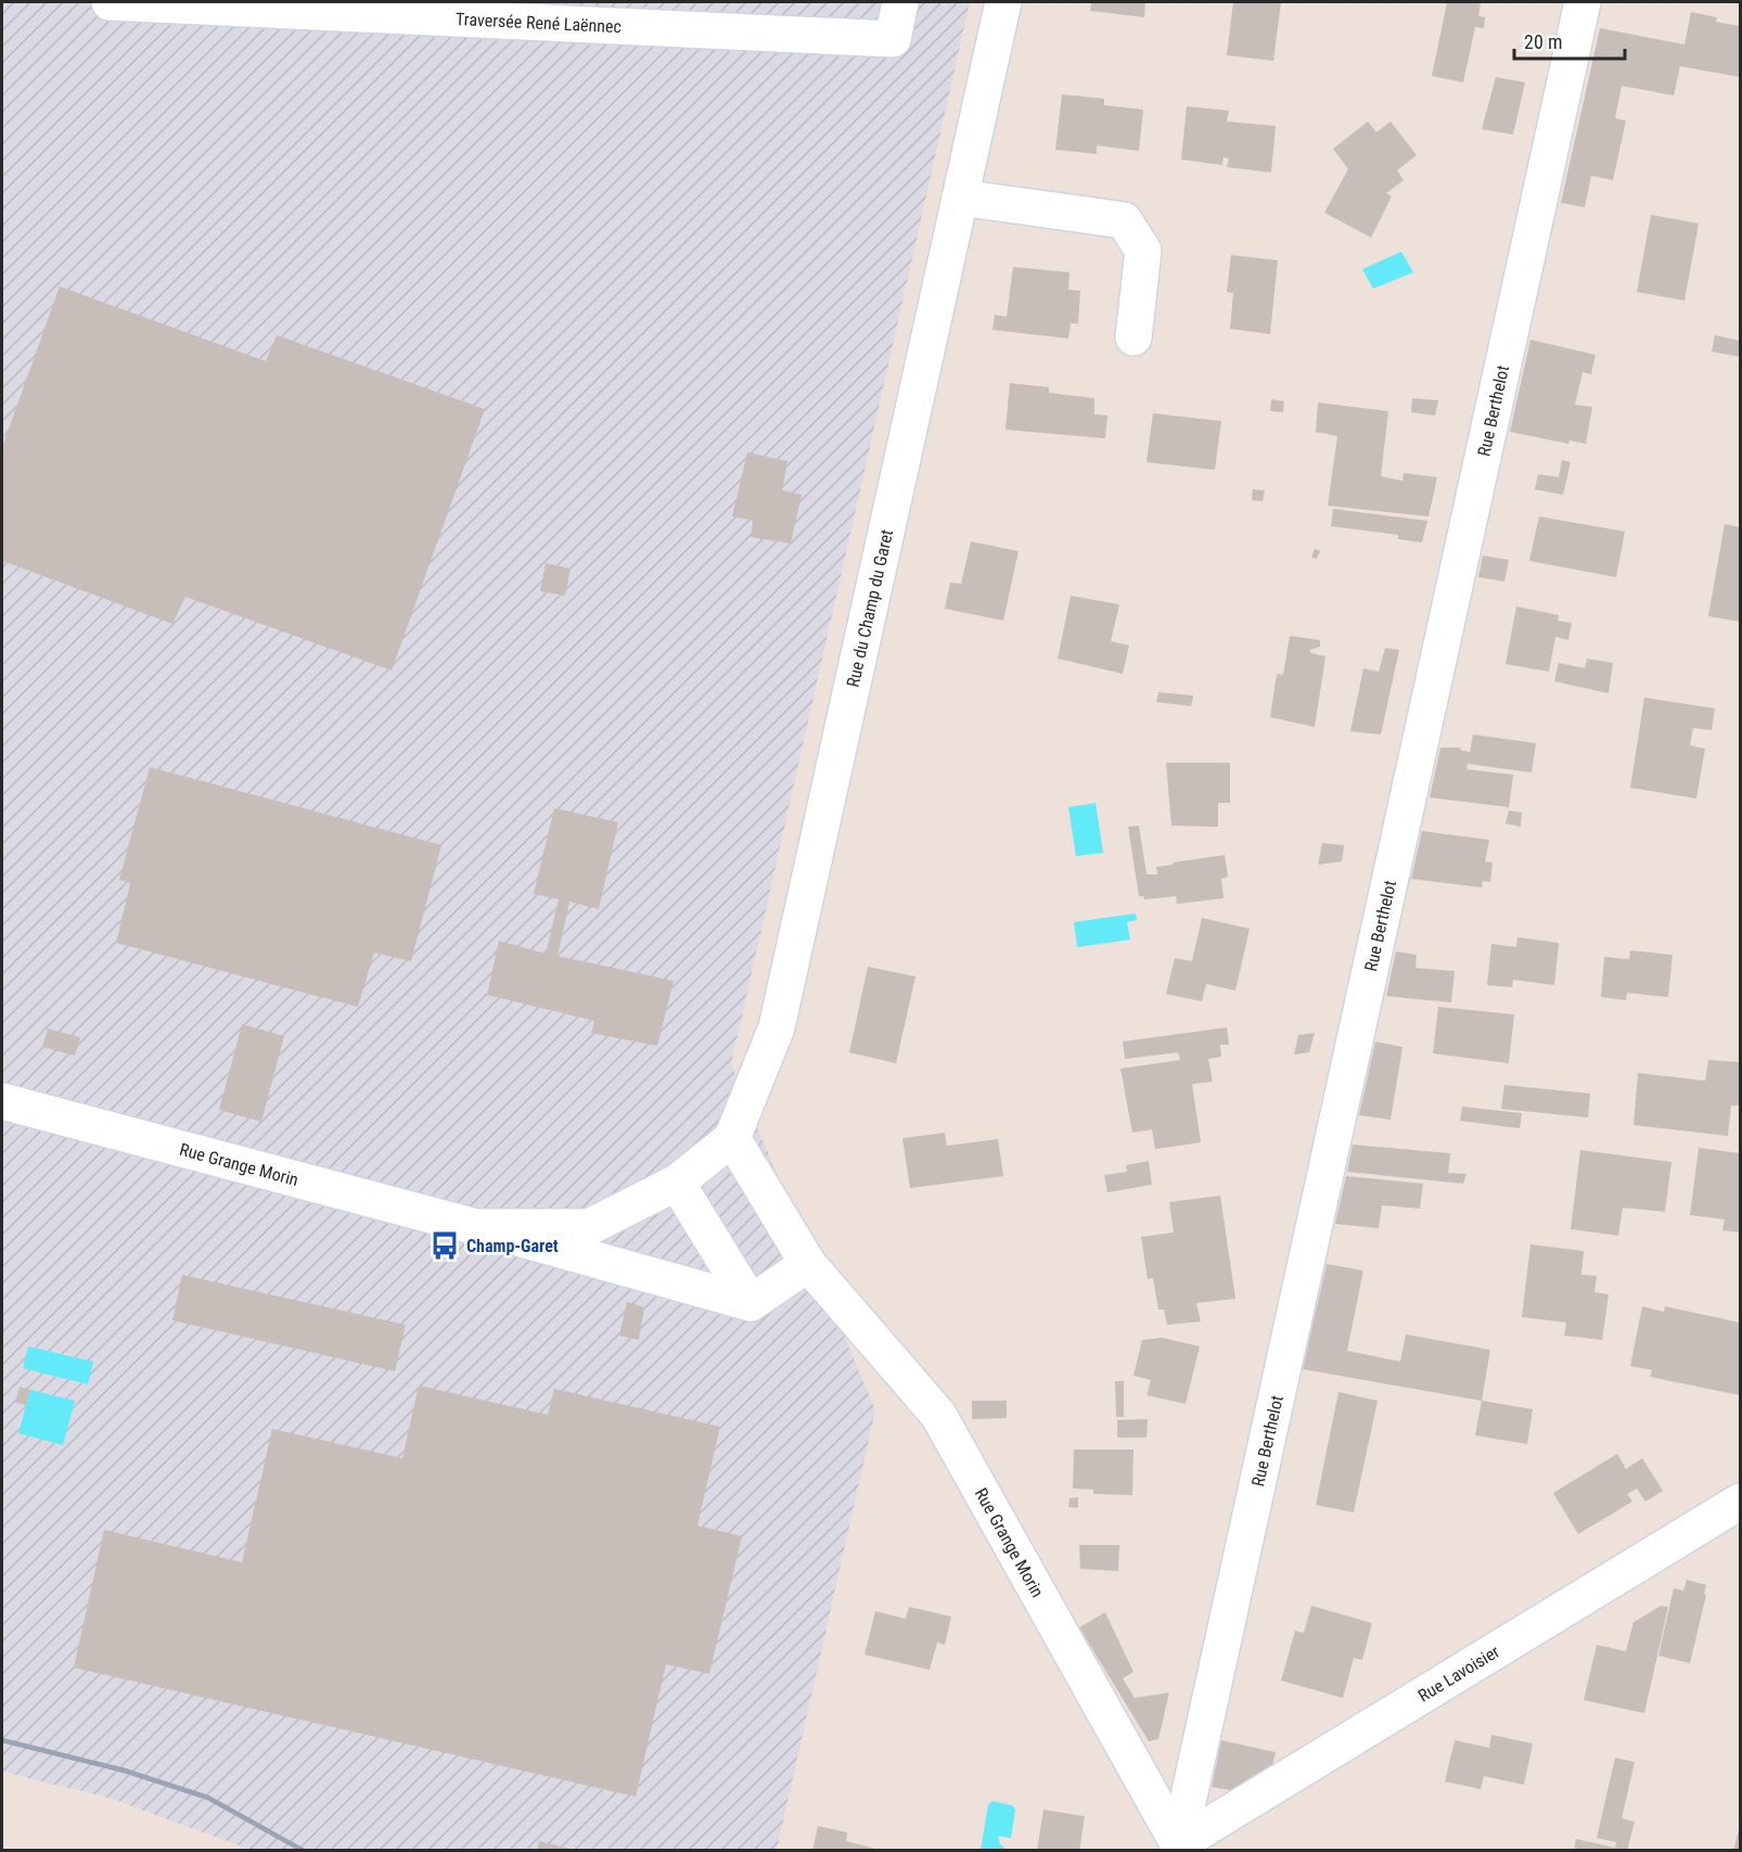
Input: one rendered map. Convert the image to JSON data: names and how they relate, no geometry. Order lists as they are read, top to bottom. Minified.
{"streets":{"street":["Traversée René Laënnec","Rue Berthelot","Rue du Champ du Garet","Rue Grange Morin","Rue Lavoisier"]},"crossings":[["Rue Berthelot","Rue Grange Morin"],["Rue Berthelot","Rue Lavoisier"],["Rue du Champ du Garet","Rue Grange Morin"],["Rue Grange Morin","Rue Lavoisier"]],"places":{"bus stop":["Champ-Garet"]},"scale_bar":"20 m"}
